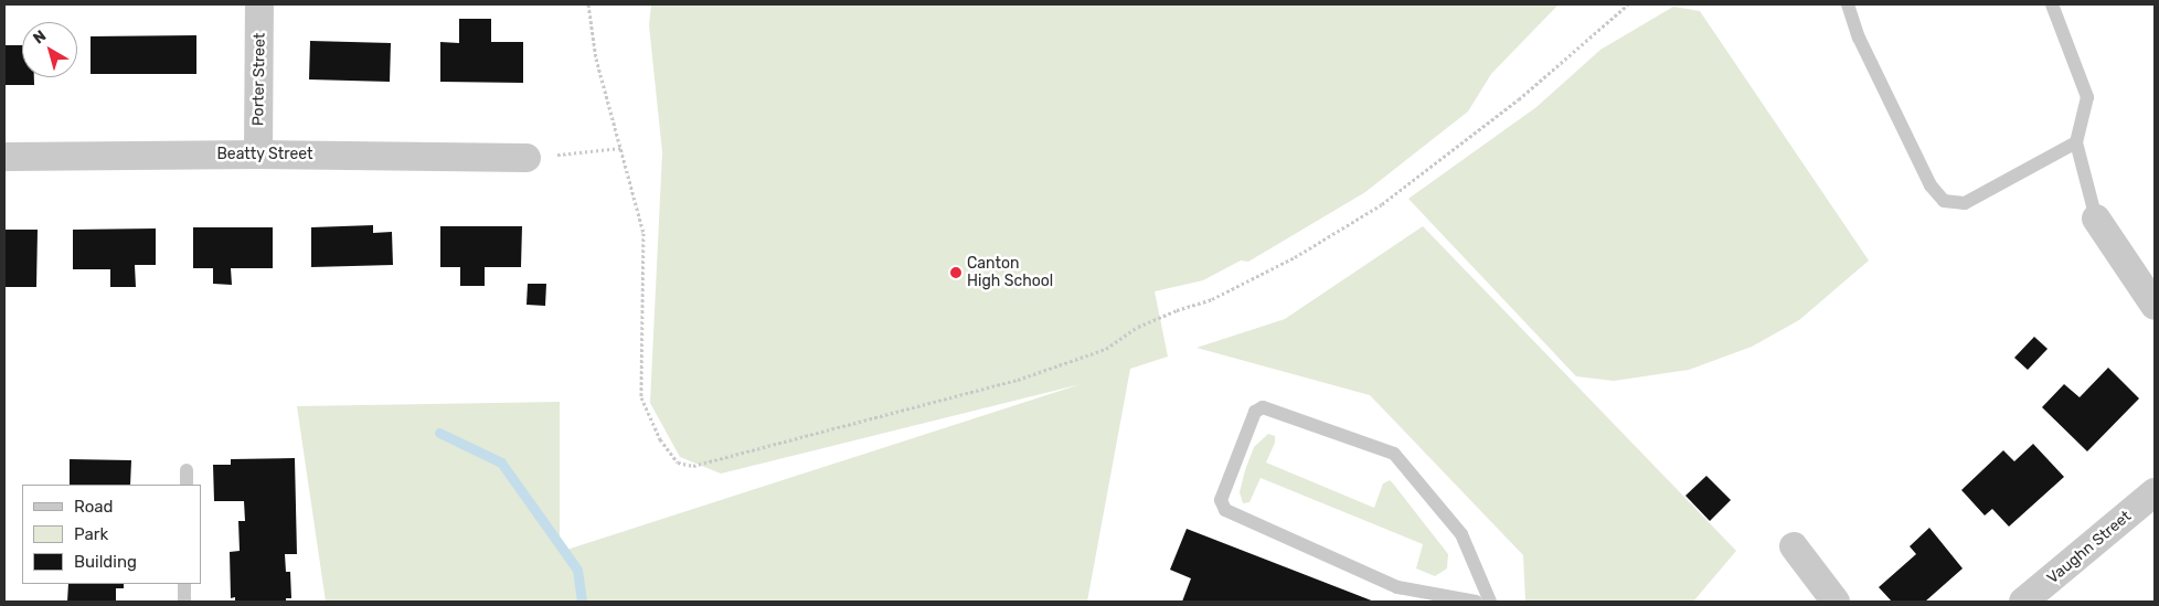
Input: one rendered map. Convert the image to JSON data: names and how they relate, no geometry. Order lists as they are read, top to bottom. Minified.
{"streets":{"street":["Porter Street","Beatty Street","Vaughn Street"]},"crossings":[["Porter Street","Beatty Street"]],"places":["Canton High School"],"legend":["Road","Park","Building"],"north":"top left"}
